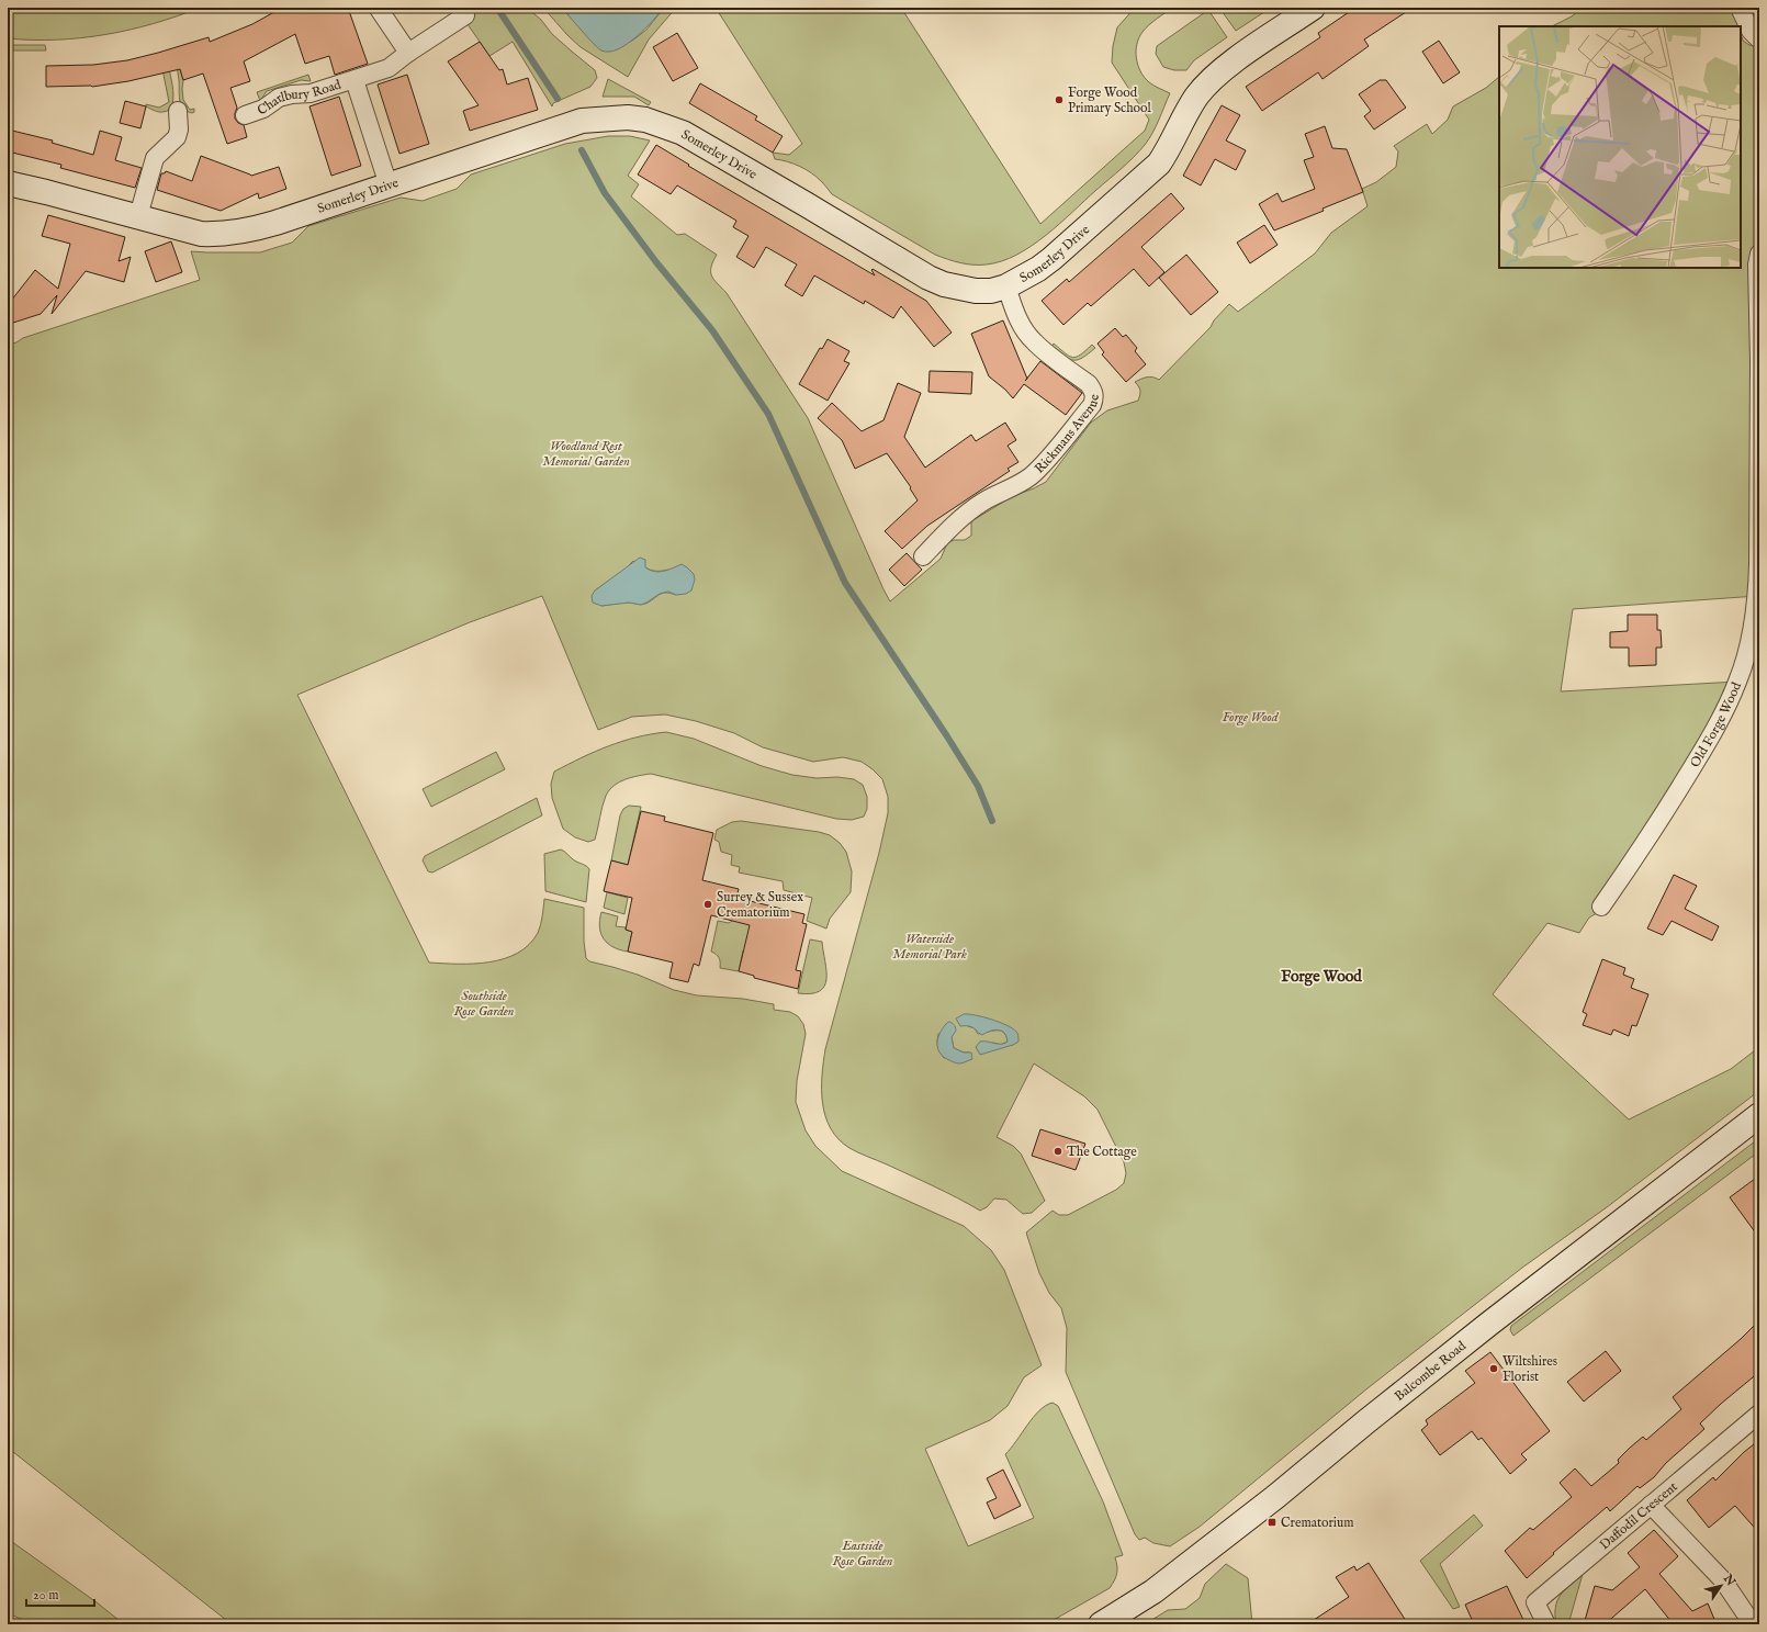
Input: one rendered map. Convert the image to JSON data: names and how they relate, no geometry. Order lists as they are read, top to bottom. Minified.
{"streets":{"street":["Charlbury Road","Somerley Drive","Rickmans Avenue","Old Forge Wood","Balcombe Road","Daffodil Crescent"]},"crossings":[["Charlbury Road","Somerley Drive"],["Somerley Drive","Rickmans Avenue"]],"districts":["Forge Wood"],"parks":["Woodland Rest Memorial Garden","Forge Wood","Waterside Memorial Park","Southside Rose Garden","Eastside Rose Garden"],"places":{"other":["Forge Wood Primary School","Surrey & Sussex Crematorium","The Cottage","Wiltshires Florist"],"transit":["Crematorium"]},"scale_bar":"20 m","north":"top right"}
